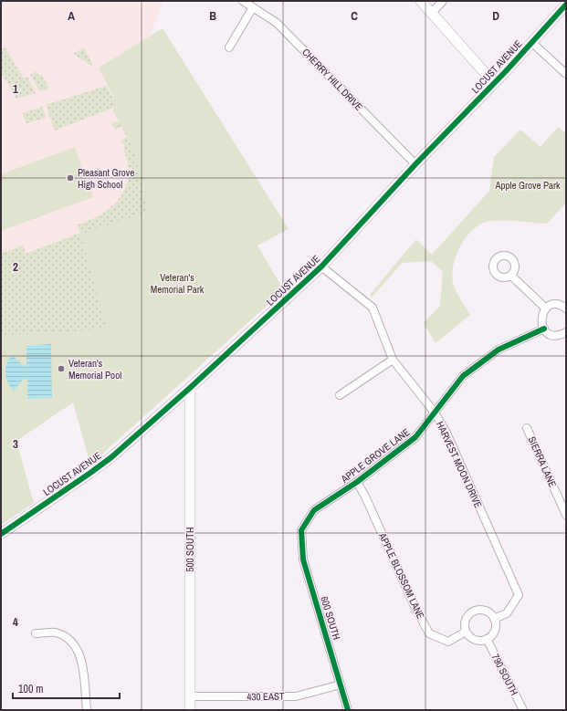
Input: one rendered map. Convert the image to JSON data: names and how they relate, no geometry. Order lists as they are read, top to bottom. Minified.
{"streets":{"street":["LOCUST AVENUE","CHERRY HILL DRIVE","APPLE GROVE LANE","SIERRA LANE","HARVEST MOON DRIVE","500 SOUTH","APPLE BLOSSOM LANE","600 SOUTH","790 SOUTH","430 EAST"]},"crossings":[["LOCUST AVENUE","CHERRY HILL DRIVE"],["LOCUST AVENUE","HARVEST MOON DRIVE"],["LOCUST AVENUE","500 SOUTH"],["APPLE GROVE LANE","HARVEST MOON DRIVE"],["APPLE GROVE LANE","APPLE BLOSSOM LANE"],["APPLE GROVE LANE","600 SOUTH"],["HARVEST MOON DRIVE","APPLE BLOSSOM LANE"],["HARVEST MOON DRIVE","790 SOUTH"],["500 SOUTH","430 EAST"],["APPLE BLOSSOM LANE","790 SOUTH"],["600 SOUTH","430 EAST"]],"parks":["Apple Grove Park","Veteran's Memorial Park"],"places":["Pleasant Grove High School","Veteran's Memorial Pool"],"scale_bar":"100 m","grid":{"columns":["A","B","C","D"],"rows":["1","2","3","4"]}}
